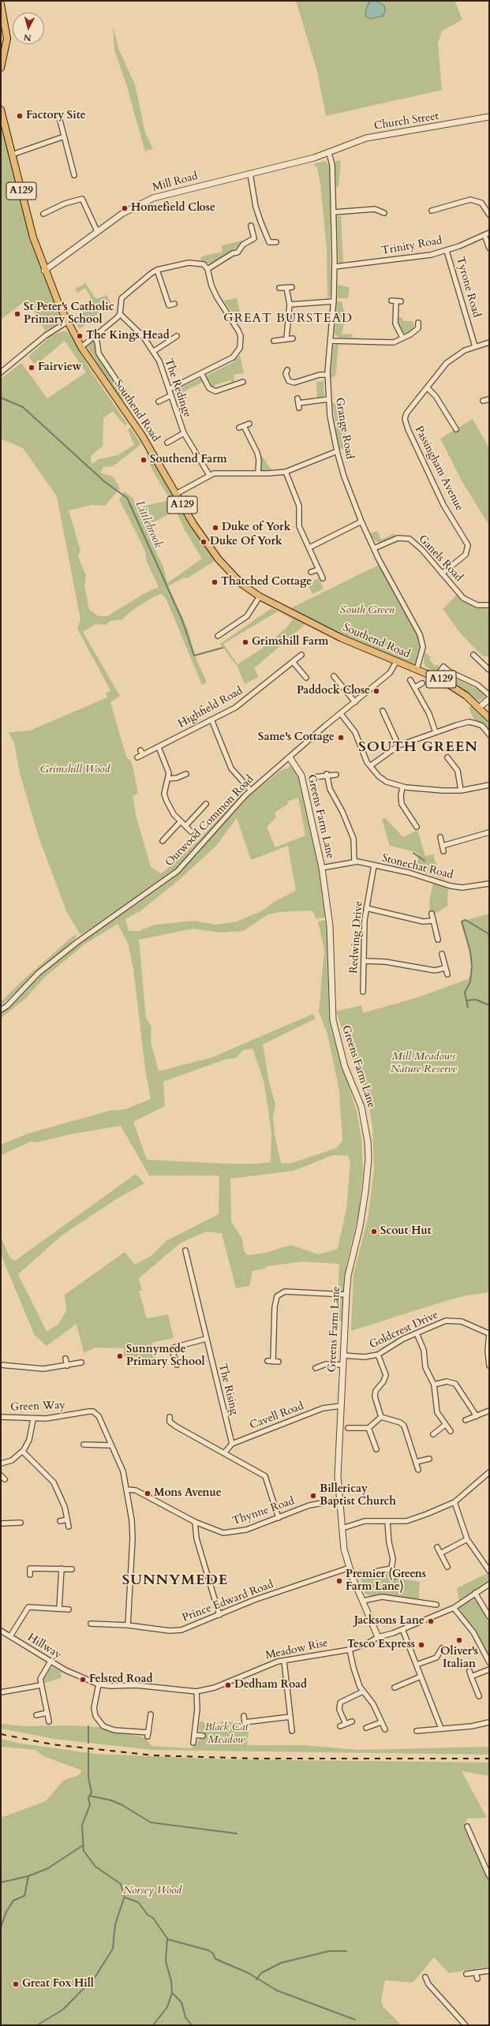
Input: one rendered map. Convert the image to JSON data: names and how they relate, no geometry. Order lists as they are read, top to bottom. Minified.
{"streets":{"main road":["A129","Southend Road"],"street":["Church Street","Mill Road","Trinity Road","Tyrone Road","The Redinge","Grange Road","Passingham Avenue","Ganels Road","Highfield Road","Greens Farm Lane","Outwood Common Road","Stonechat Road","Redwing Drive","Goldcrest Drive","The Rising","Green Way","Cavell Road","Thynne Road","Prince Edward Road","Hillway","Meadow Rise"]},"crossings":[["Church Street","Mill Road"],["Church Street","Grange Road"],["Mill Road","Southend Road"],["Mill Road","Grange Road"],["Trinity Road","Tyrone Road"],["Trinity Road","Grange Road"],["Tyrone Road","Passingham Avenue"],["Southend Road","Grange Road"],["Southend Road","Outwood Common Road"],["Grange Road","Ganels Road"],["Passingham Avenue","Ganels Road"],["Greens Farm Lane","Outwood Common Road"],["Greens Farm Lane","Stonechat Road"],["Greens Farm Lane","Goldcrest Drive"],["Greens Farm Lane","Cavell Road"],["Greens Farm Lane","Thynne Road"],["Greens Farm Lane","Prince Edward Road"],["Greens Farm Lane","Meadow Rise"],["Stonechat Road","Redwing Drive"],["The Rising","Cavell Road"],["Hillway","Meadow Rise"]],"districts":["GREAT BURSTEAD","SOUTH GREEN","SUNNYMEDE"],"water":["Littlebrook"],"parks":["South Green","Grimshill Wood","Mill Meadows Nature Reserve","Black Cat Meadow","Norsey Wood"],"places":["Factory Site","Homefield Close","St Peter's Catholic Primary School","The Kings Head","Fairview","Southend Farm","Duke of York","Duke Of York","Thatched Cottage","Grimshill Farm","Paddock Close","Same's Cottage","Scout Hut","Sunnymede Primary School","Mons Avenue","Billericay Baptist Church","Premier (Greens Farm Lane)","Jacksons Lane","Oliver's Italian","Tesco Express","Felsted Road","Dedham Road","Great Fox Hill"],"north":"bottom"}
